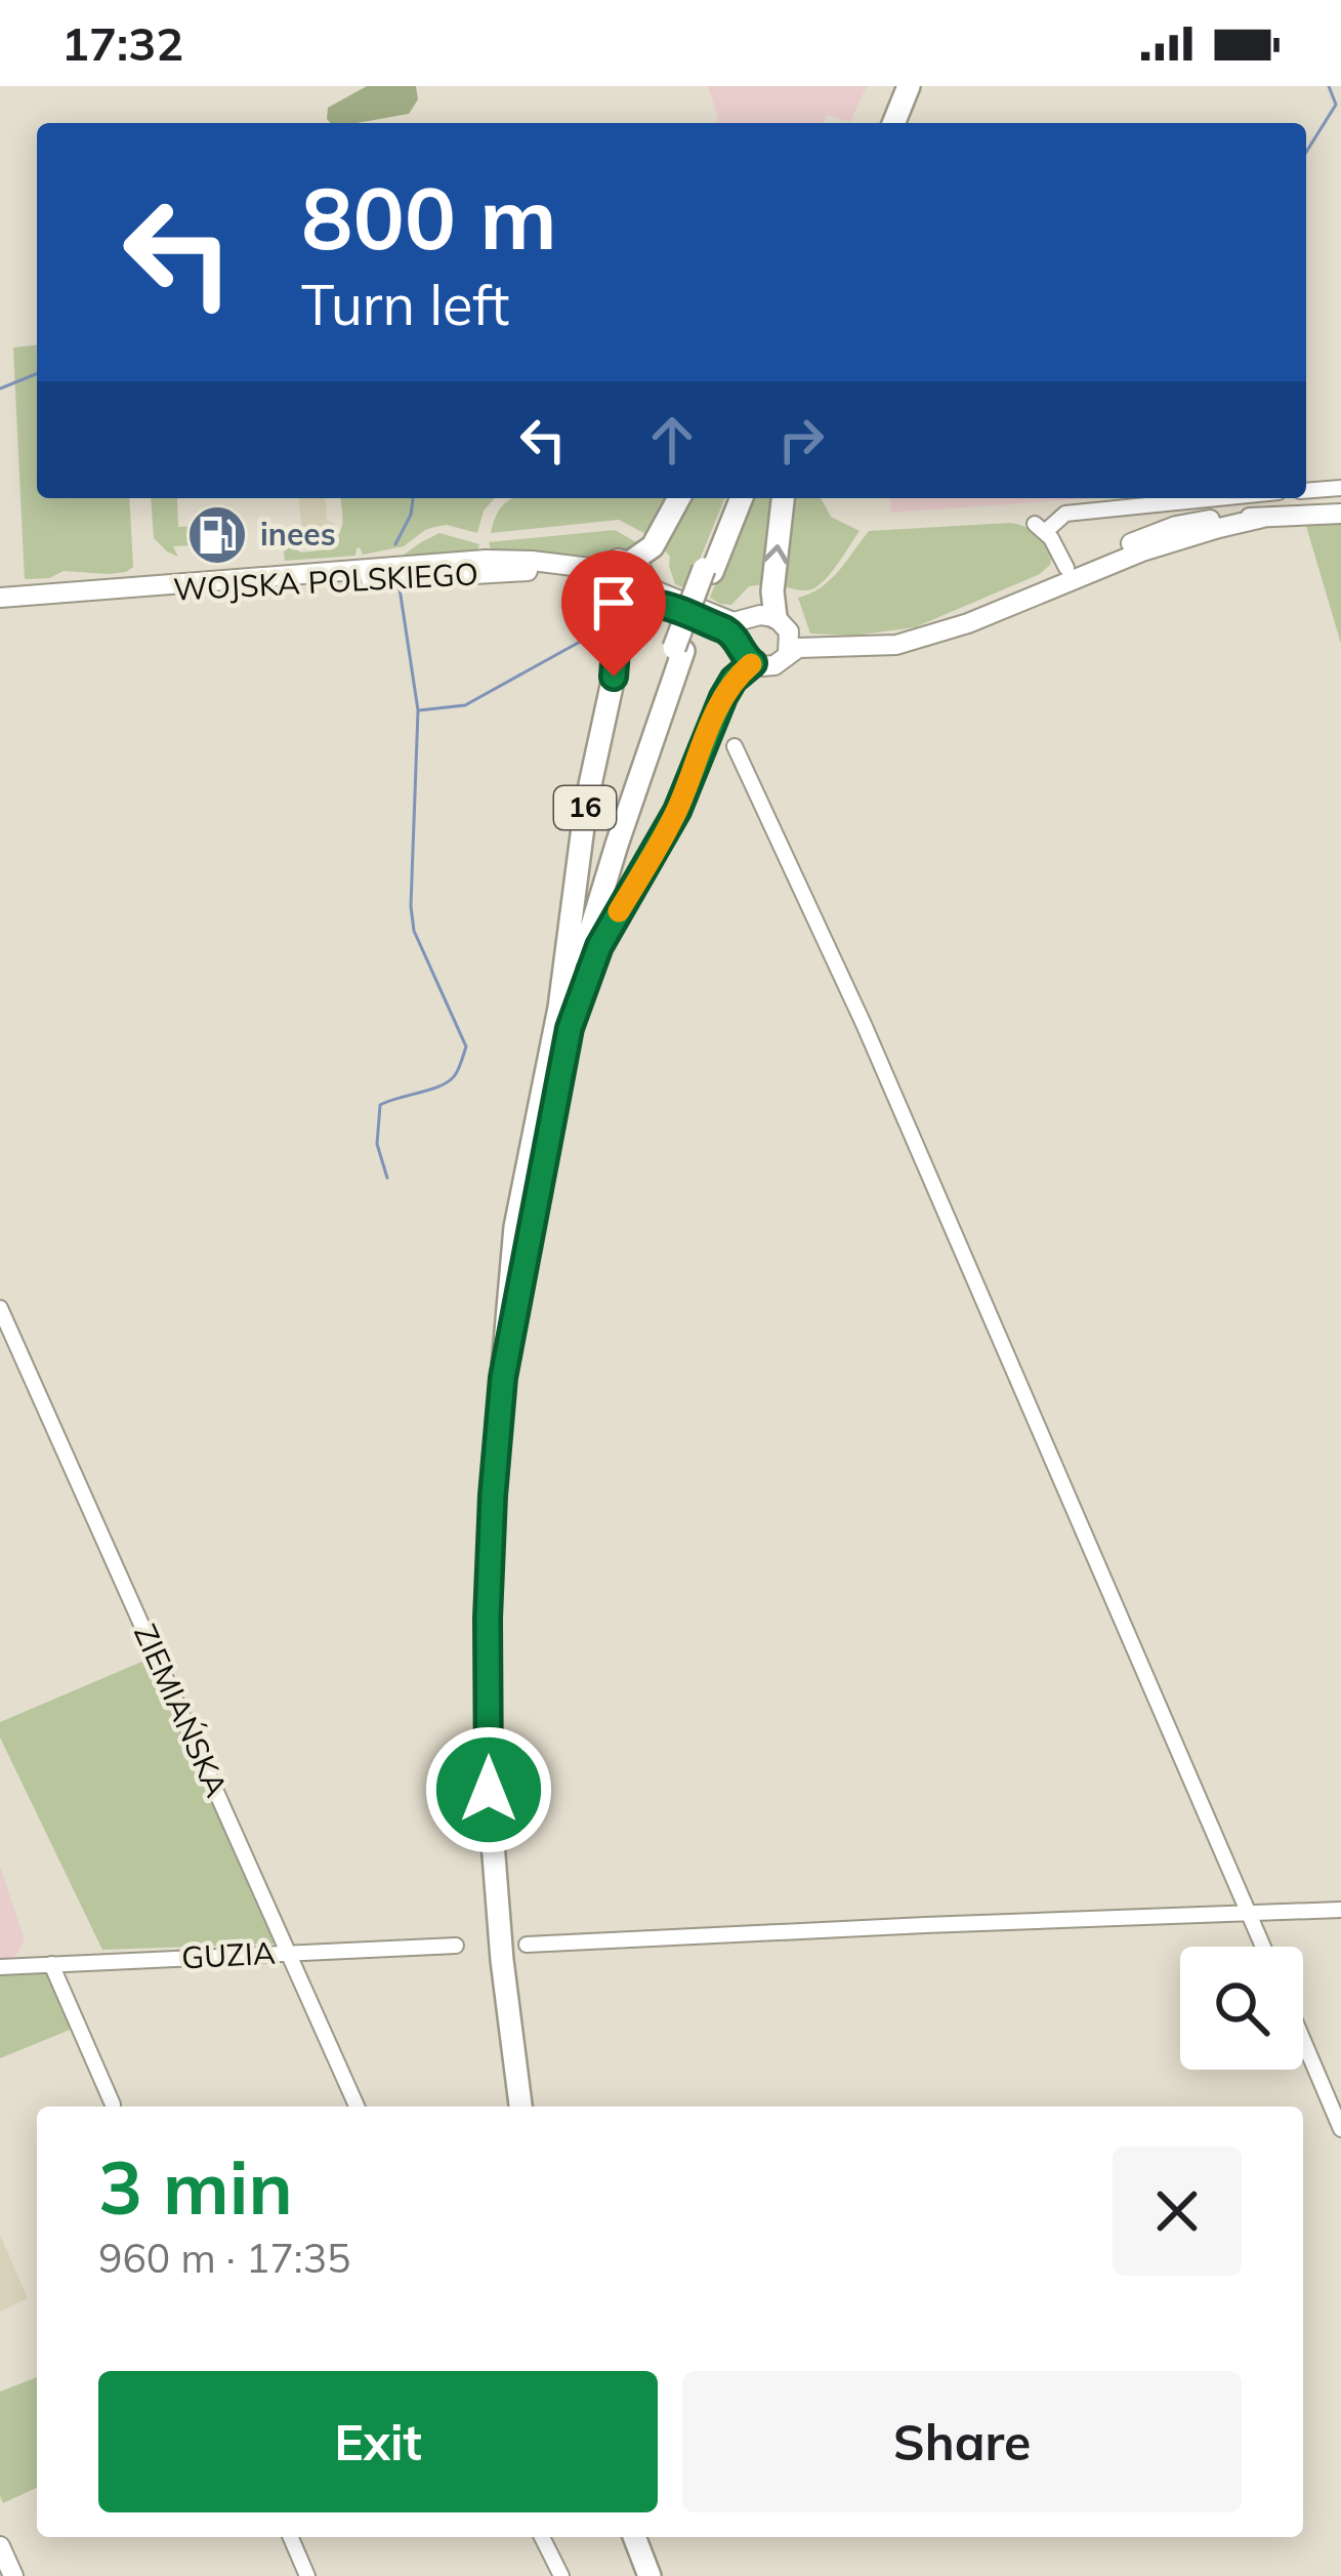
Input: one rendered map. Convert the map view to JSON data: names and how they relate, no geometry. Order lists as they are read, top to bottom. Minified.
{"streets":{"highway":["16"],"main road":["WOJSKA POLSKIEGO"],"street":["ZIEMIAŃSKA","GUZIA"]},"crossings":[["ZIEMIAŃSKA","GUZIA"]],"places":{"fuel station":["inees"]},"page":{"status":"17:32","turn":["800 m","Turn left"],"heading":["3 min","960 m · 17:35"],"buttons":["Exit","Share"]}}
